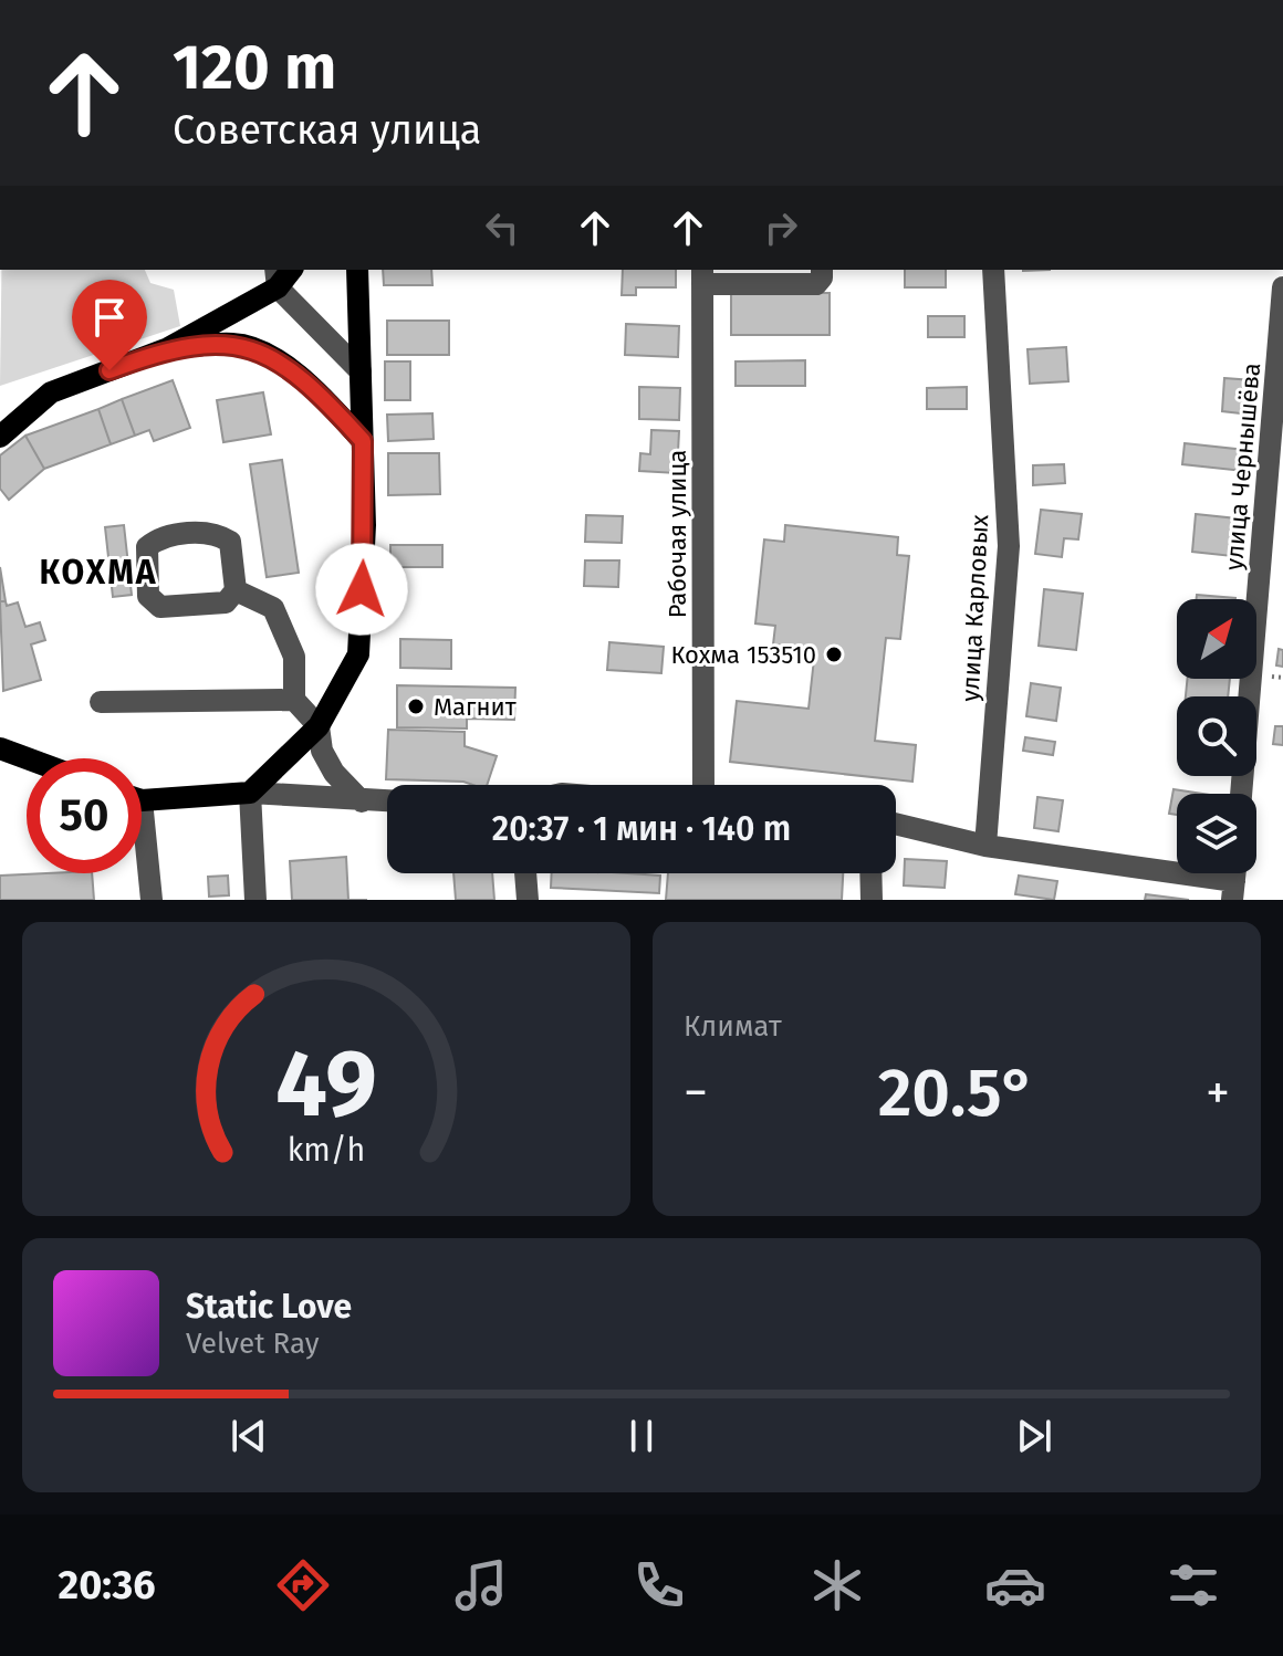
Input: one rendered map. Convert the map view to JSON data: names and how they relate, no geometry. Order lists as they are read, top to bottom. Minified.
{"streets":{"street":["улица Чернышёва","Рабочая улица","улица Карловых"]},"districts":["КОХМА"],"places":["Кохма 153510","Магнит"],"north":"top right","page":{"turn":["120 m","Советская улица"],"limit":"50","trip":"20:37 · 1 мин · 140 m","tile":"Климат","heat":["−","20.5°","+"],"song":["Static Love","Velvet Ray"],"tabs":"20:36","gauge":["49","km/h"]}}
